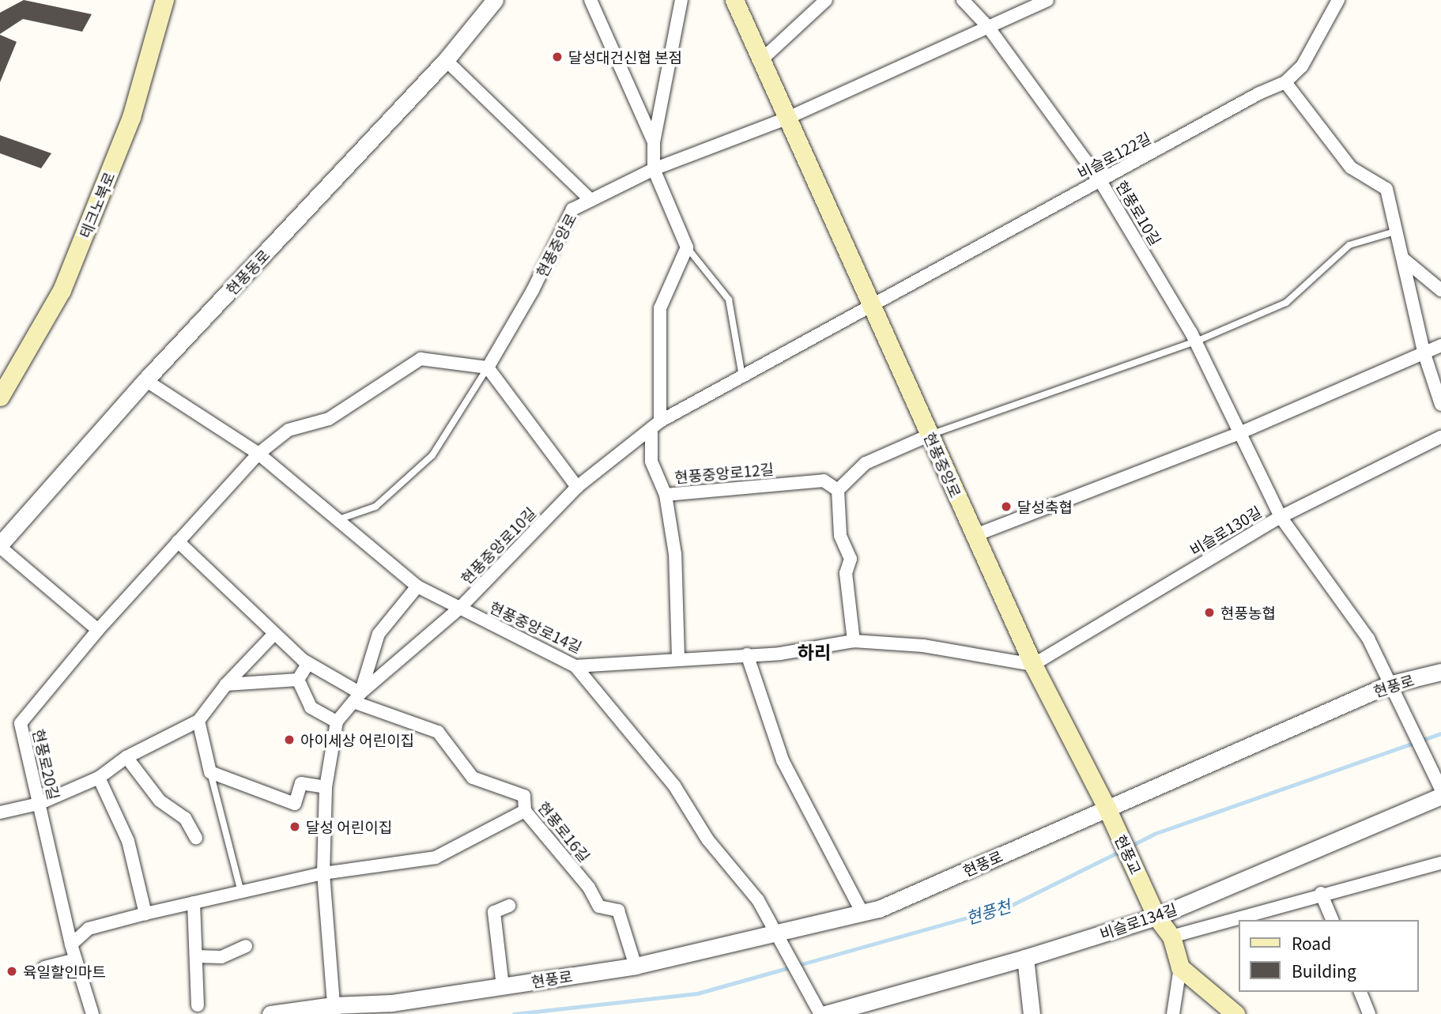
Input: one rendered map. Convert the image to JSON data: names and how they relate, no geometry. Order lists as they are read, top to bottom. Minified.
{"streets":{"main road":["테크노북로","현풍중앙로","현풍교"],"street":["비슬로122길","현풍로10길","현풍동로","현풍중앙로12길","비슬로130길","현풍중앙로10길","현풍중앙로14길","현풍로","현풍로20길","현풍로16길","비슬로134길"]},"crossings":[["비슬로122길","현풍로10길"],["비슬로122길","현풍중앙로"],["비슬로122길","현풍중앙로10길"],["현풍로10길","비슬로130길"],["현풍로10길","현풍로"],["현풍중앙로","비슬로130길"],["현풍중앙로","현풍중앙로10길"],["현풍중앙로","현풍중앙로14길"],["현풍중앙로","현풍로"],["현풍중앙로","현풍교"],["현풍동로","현풍중앙로14길"],["현풍동로","현풍로20길"],["현풍중앙로12길","현풍중앙로14길"],["비슬로130길","현풍중앙로14길"],["현풍중앙로10길","현풍중앙로14길"],["현풍중앙로10길","현풍로16길"],["현풍로","현풍로16길"],["현풍로","현풍교"],["현풍로20길","현풍로16길"],["현풍교","비슬로134길"]],"districts":["하리"],"water":["현풍천"],"places":["달성대건신협 본점","달성축협","현풍농협","아이세상 어린이집","달성 어린이집","육일할인마트"],"legend":["Road","Building"]}
